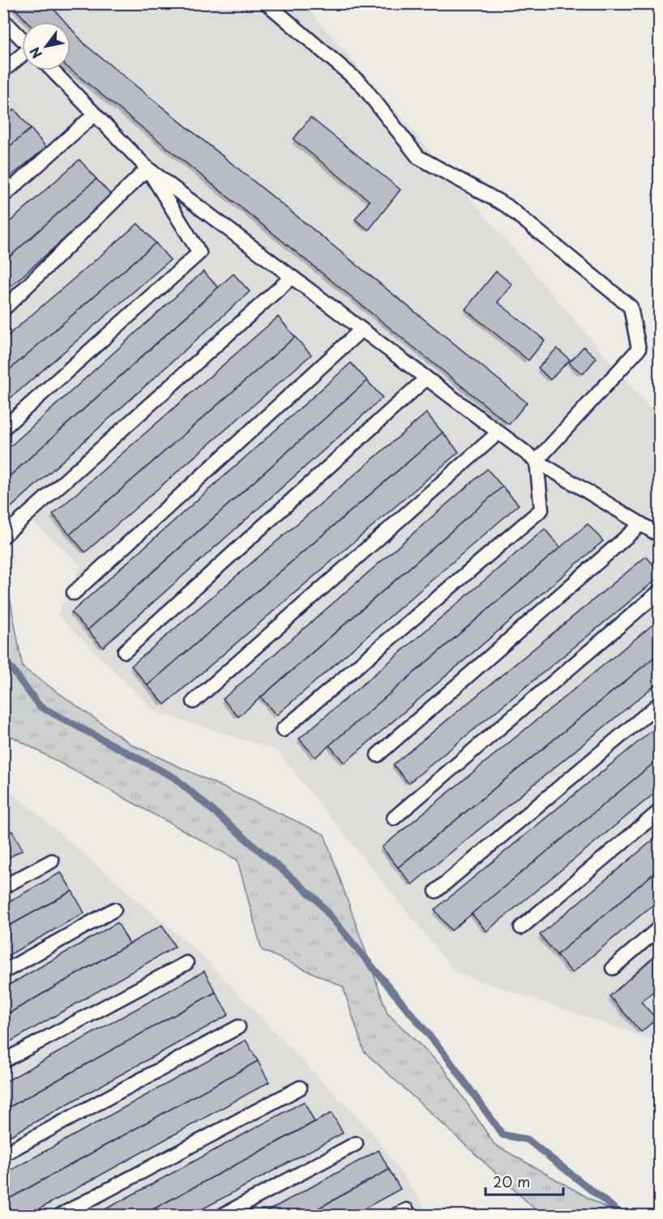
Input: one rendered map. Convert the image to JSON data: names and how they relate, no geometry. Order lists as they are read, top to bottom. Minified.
{"scale_bar":"20 m","north":"bottom left"}
